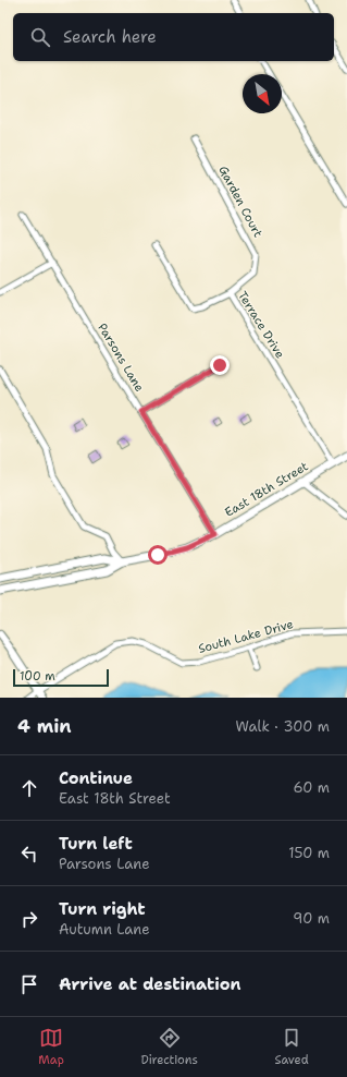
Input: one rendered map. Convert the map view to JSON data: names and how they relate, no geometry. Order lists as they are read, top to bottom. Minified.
{"streets":{"main road":["East 18th Street"],"street":["Garden Court","Terrace Drive","Parsons Lane","South Lake Drive"]},"crossings":[["Garden Court","Terrace Drive"],["Terrace Drive","East 18th Street"],["Parsons Lane","East 18th Street"]],"scale_bar":"100 m","north":"bottom right","page":{"search":"Search here","scale":"100 m","heading":["4 min","Walk · 300 m"],"list":[["Continue","East 18th Street","60 m"],["Turn left","Parsons Lane","150 m"],["Turn right","Autumn Lane","90 m"],"Arrive at destination"],"nav":["Map","Directions","Saved"]}}
